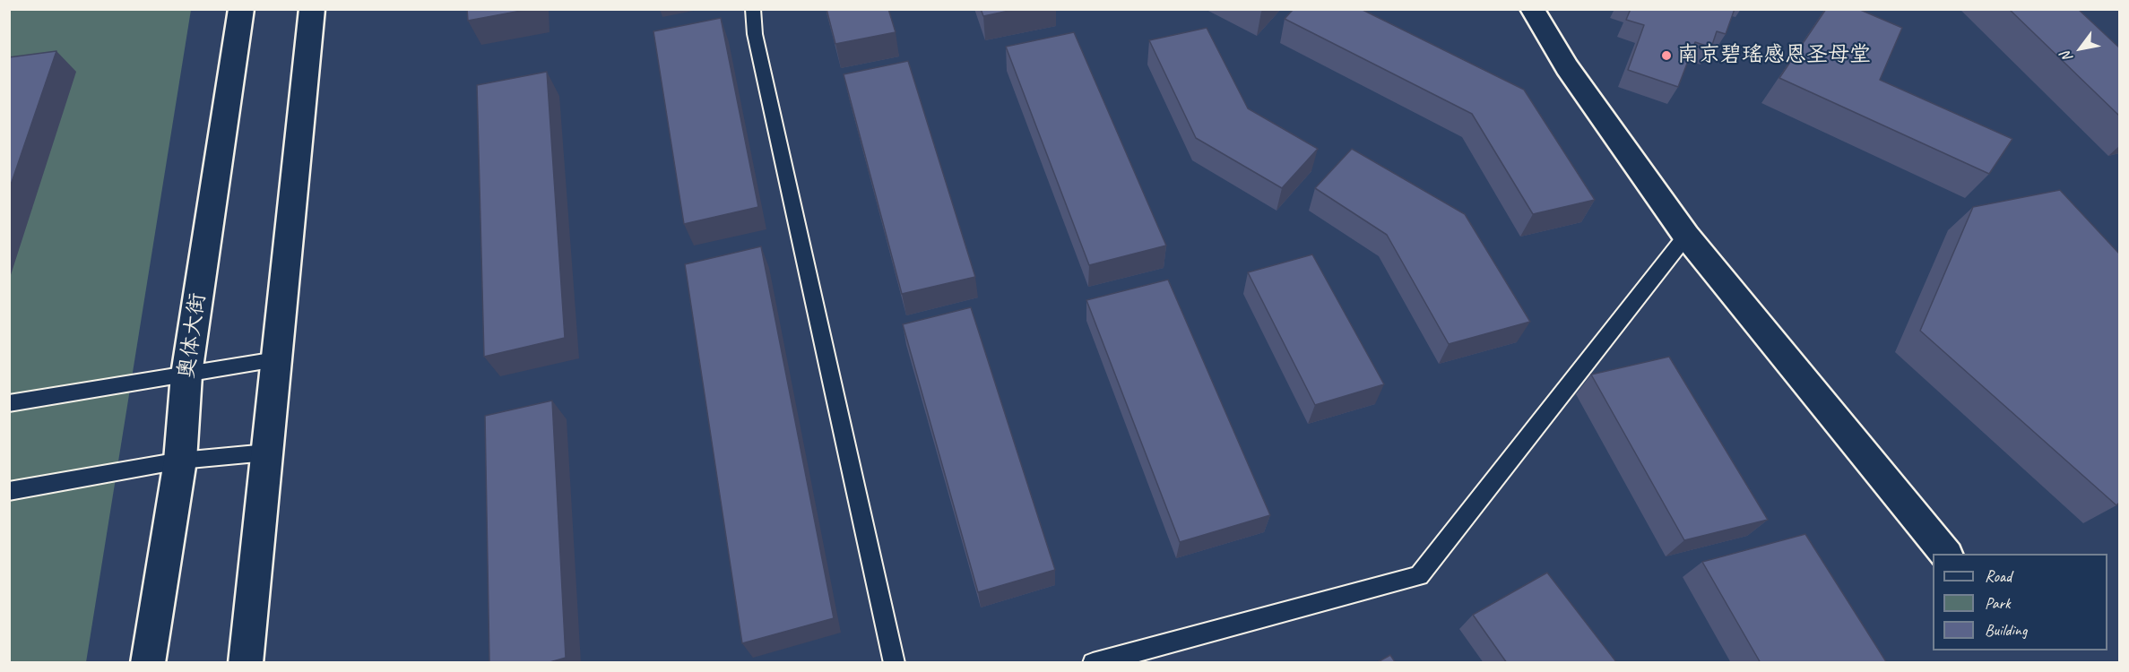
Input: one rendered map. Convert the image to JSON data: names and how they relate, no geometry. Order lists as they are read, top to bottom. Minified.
{"streets":{"main road":["奥体大街"]},"places":["南京碧瑶感恩圣母堂"],"legend":["Road","Park","Building"],"north":"bottom left"}
